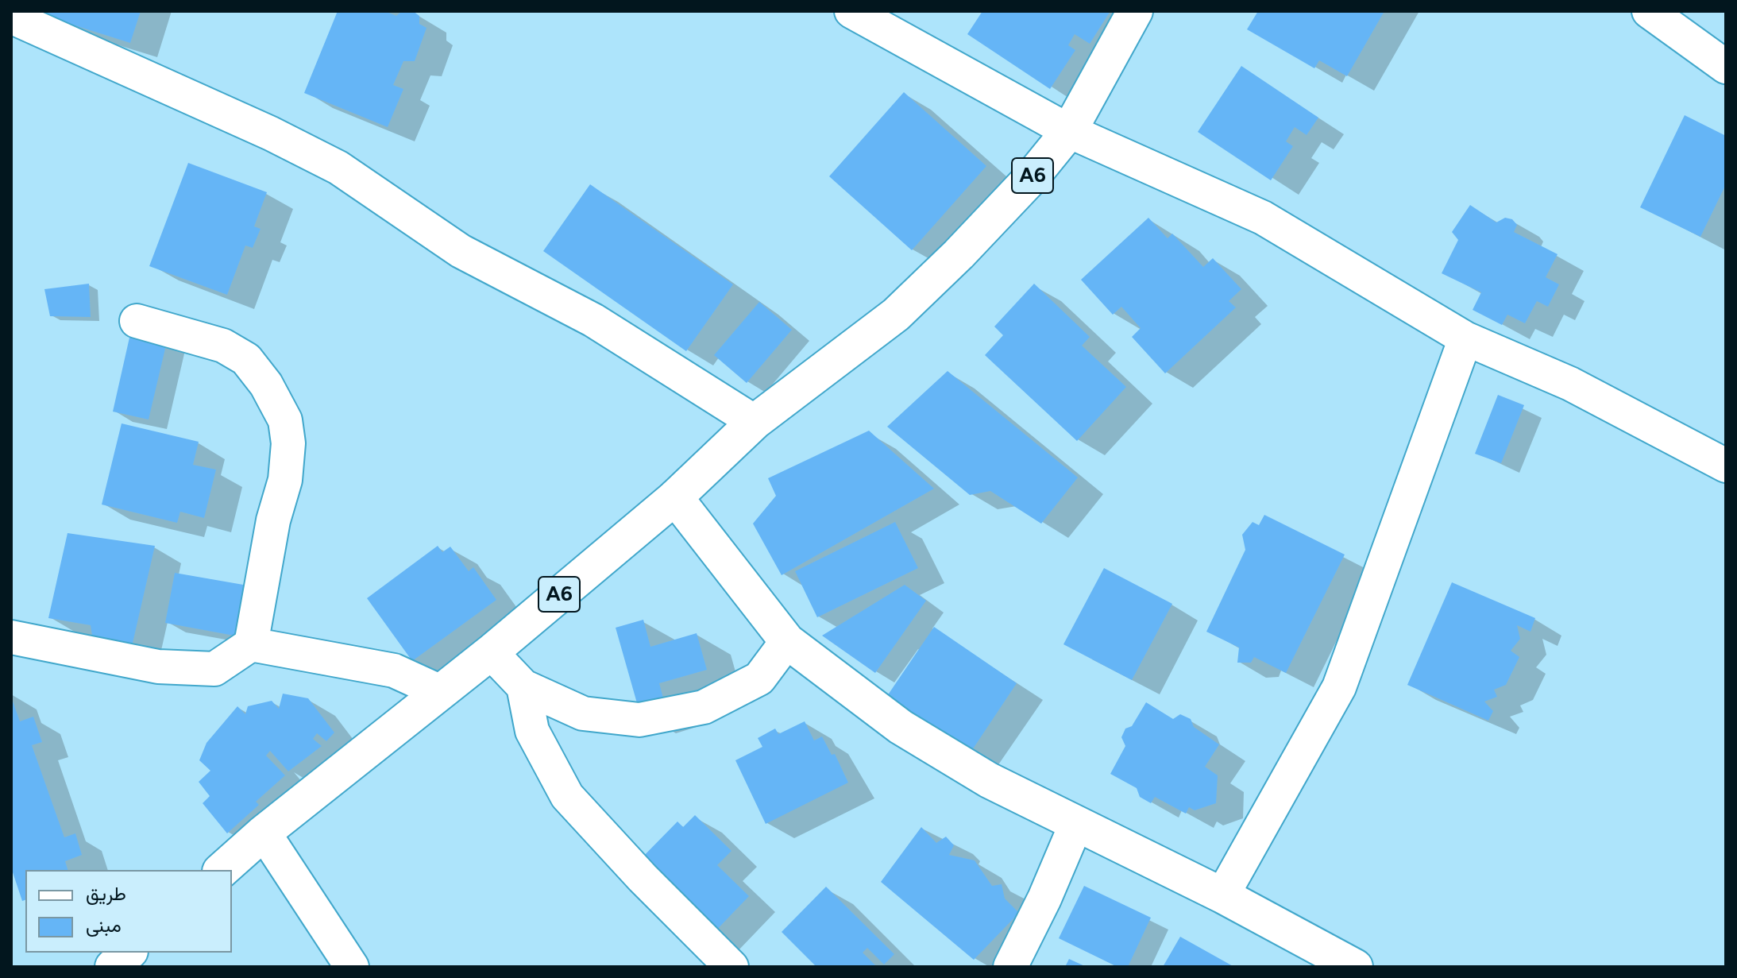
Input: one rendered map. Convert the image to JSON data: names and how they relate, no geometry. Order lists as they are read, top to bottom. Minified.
{"streets":{"main road":["A6"]},"legend":["طريق","مبنى"]}
